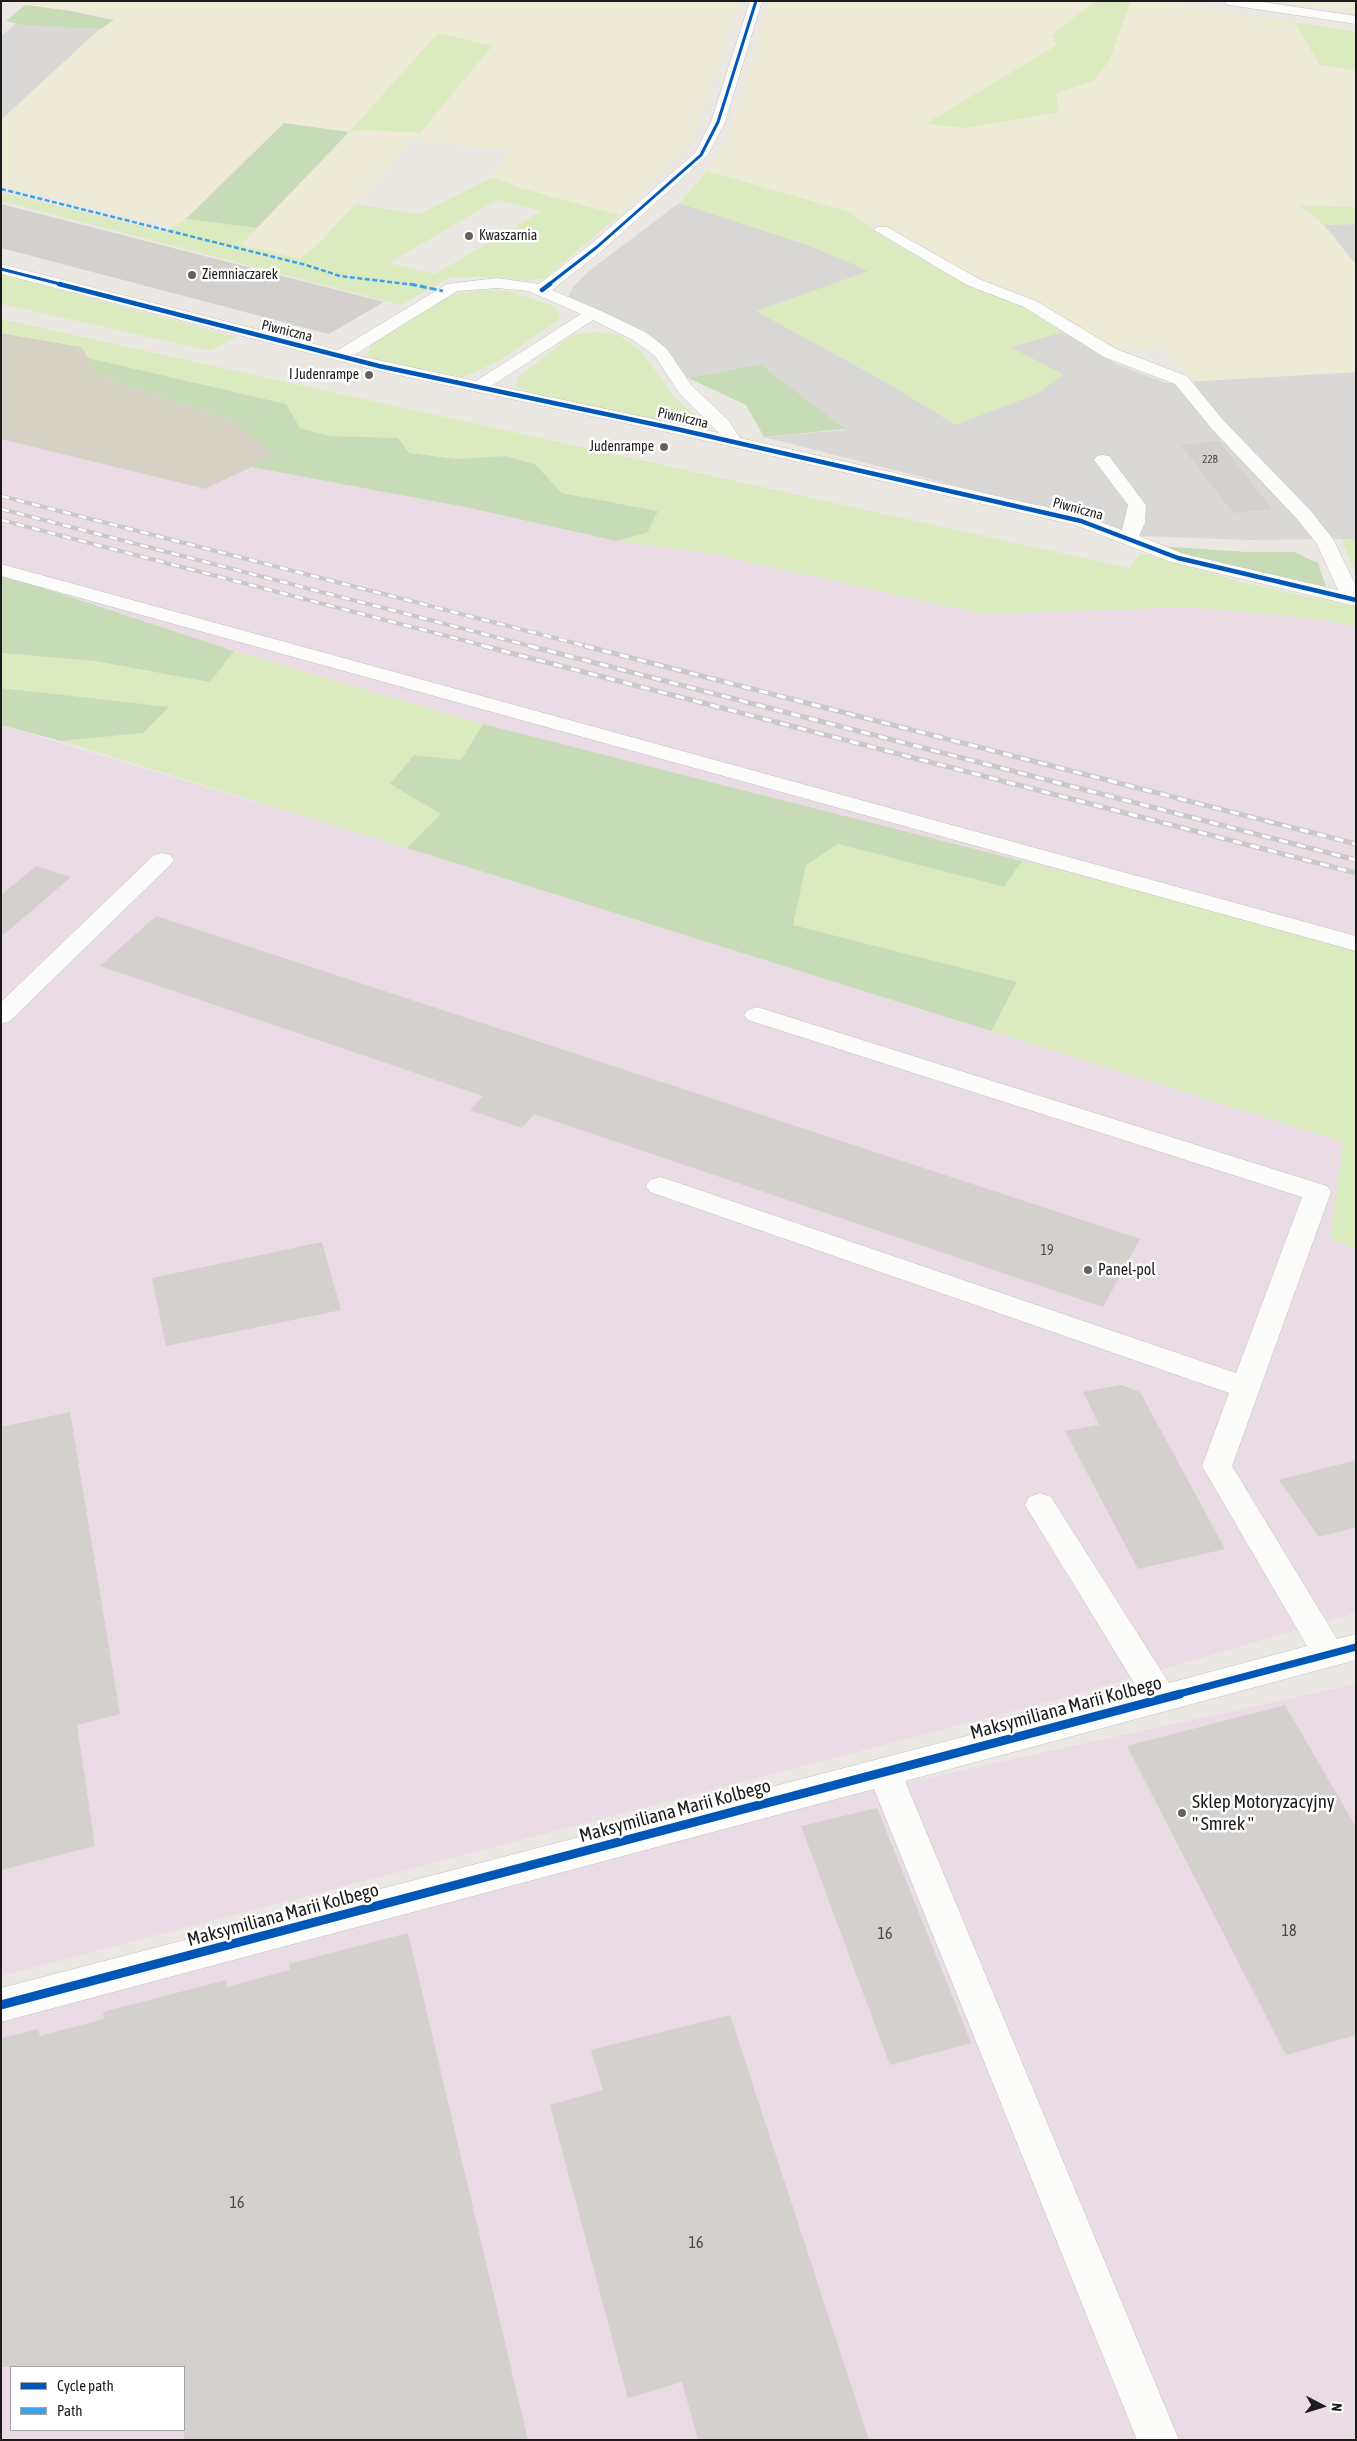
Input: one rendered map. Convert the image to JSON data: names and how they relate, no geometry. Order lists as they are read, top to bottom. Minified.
{"streets":{"street":["Piwniczna","Maksymiliana Marii Kolbego"]},"places":["Kwaszarnia","Ziemniaczarek","I Judenrampe","Judenrampe","Panel-pol","Sklep Motoryzacyjny \" Smrek \""],"house_numbers":["22B","19","18","16","16","16"],"legend":["Cycle path","Path"],"north":"right"}
